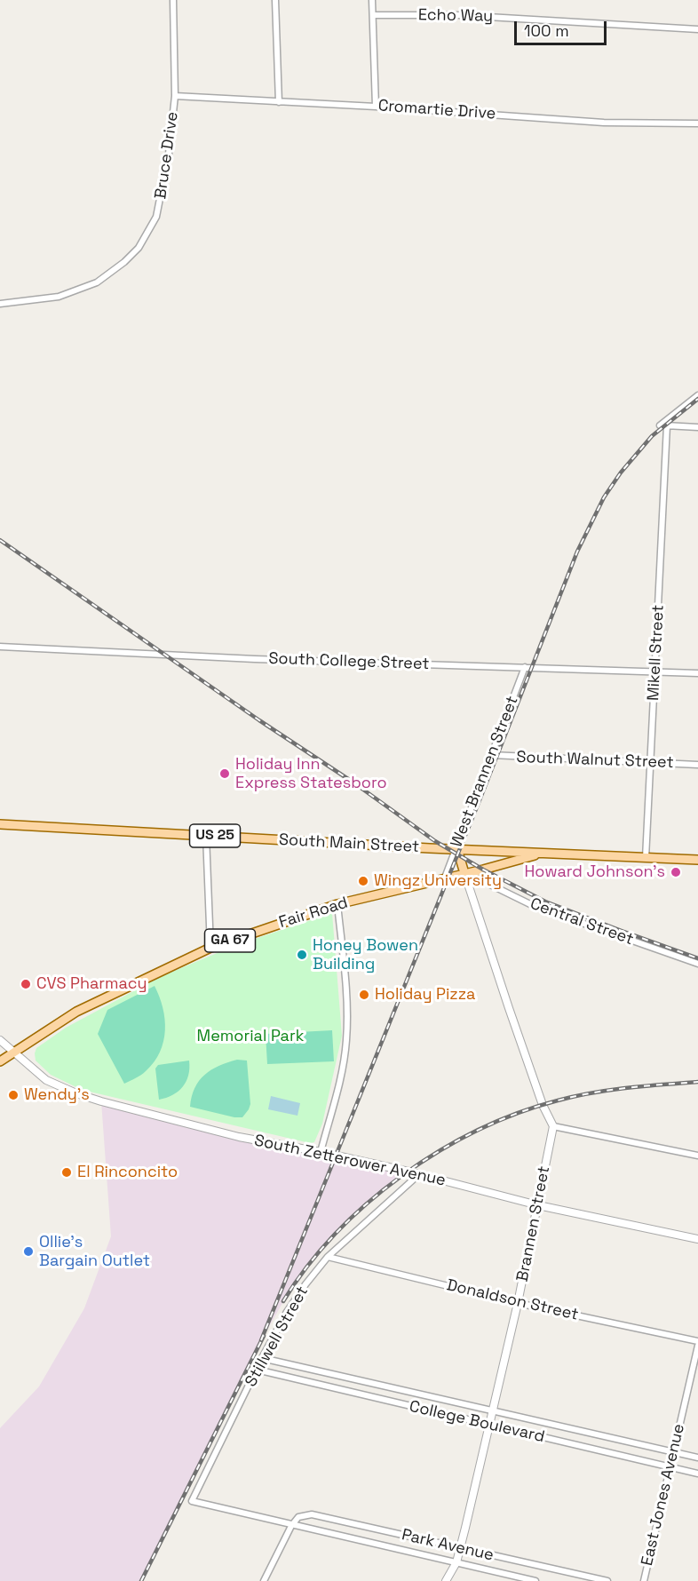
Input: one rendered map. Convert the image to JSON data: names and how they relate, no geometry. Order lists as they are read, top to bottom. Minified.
{"streets":{"main road":["US 25","South Main Street","Fair Road","GA 67"],"street":["Echo Way","Cromartie Drive","Bruce Drive","Mikell Street","South College Street","South Walnut Street","West Brannen Street","Central Street","South Zetterower Avenue","Brannen Street","Donaldson Street","Stillwell Street","College Boulevard","East Jones Avenue","Park Avenue"]},"crossings":[["Cromartie Drive","Bruce Drive"],["Mikell Street","South College Street"],["Mikell Street","South Walnut Street"],["Mikell Street","South Main Street"],["South College Street","West Brannen Street"],["South Walnut Street","West Brannen Street"],["West Brannen Street","South Main Street"],["West Brannen Street","Fair Road"],["South Main Street","GA 67"],["Fair Road","GA 67"],["Fair Road","South Zetterower Avenue"],["South Zetterower Avenue","Brannen Street"],["South Zetterower Avenue","Stillwell Street"],["Brannen Street","Donaldson Street"],["Brannen Street","College Boulevard"],["Brannen Street","Park Avenue"],["Donaldson Street","Stillwell Street"],["Stillwell Street","College Boulevard"],["Stillwell Street","Park Avenue"],["College Boulevard","East Jones Avenue"]],"parks":["Memorial Park"],"places":["Holiday Inn Express Statesboro","Howard Johnson's","Wingz University","Honey Bowen Building","CVS Pharmacy","Holiday Pizza","Wendy's","El Rinconcito","Ollie's Bargain Outlet"],"scale_bar":"100 m"}
